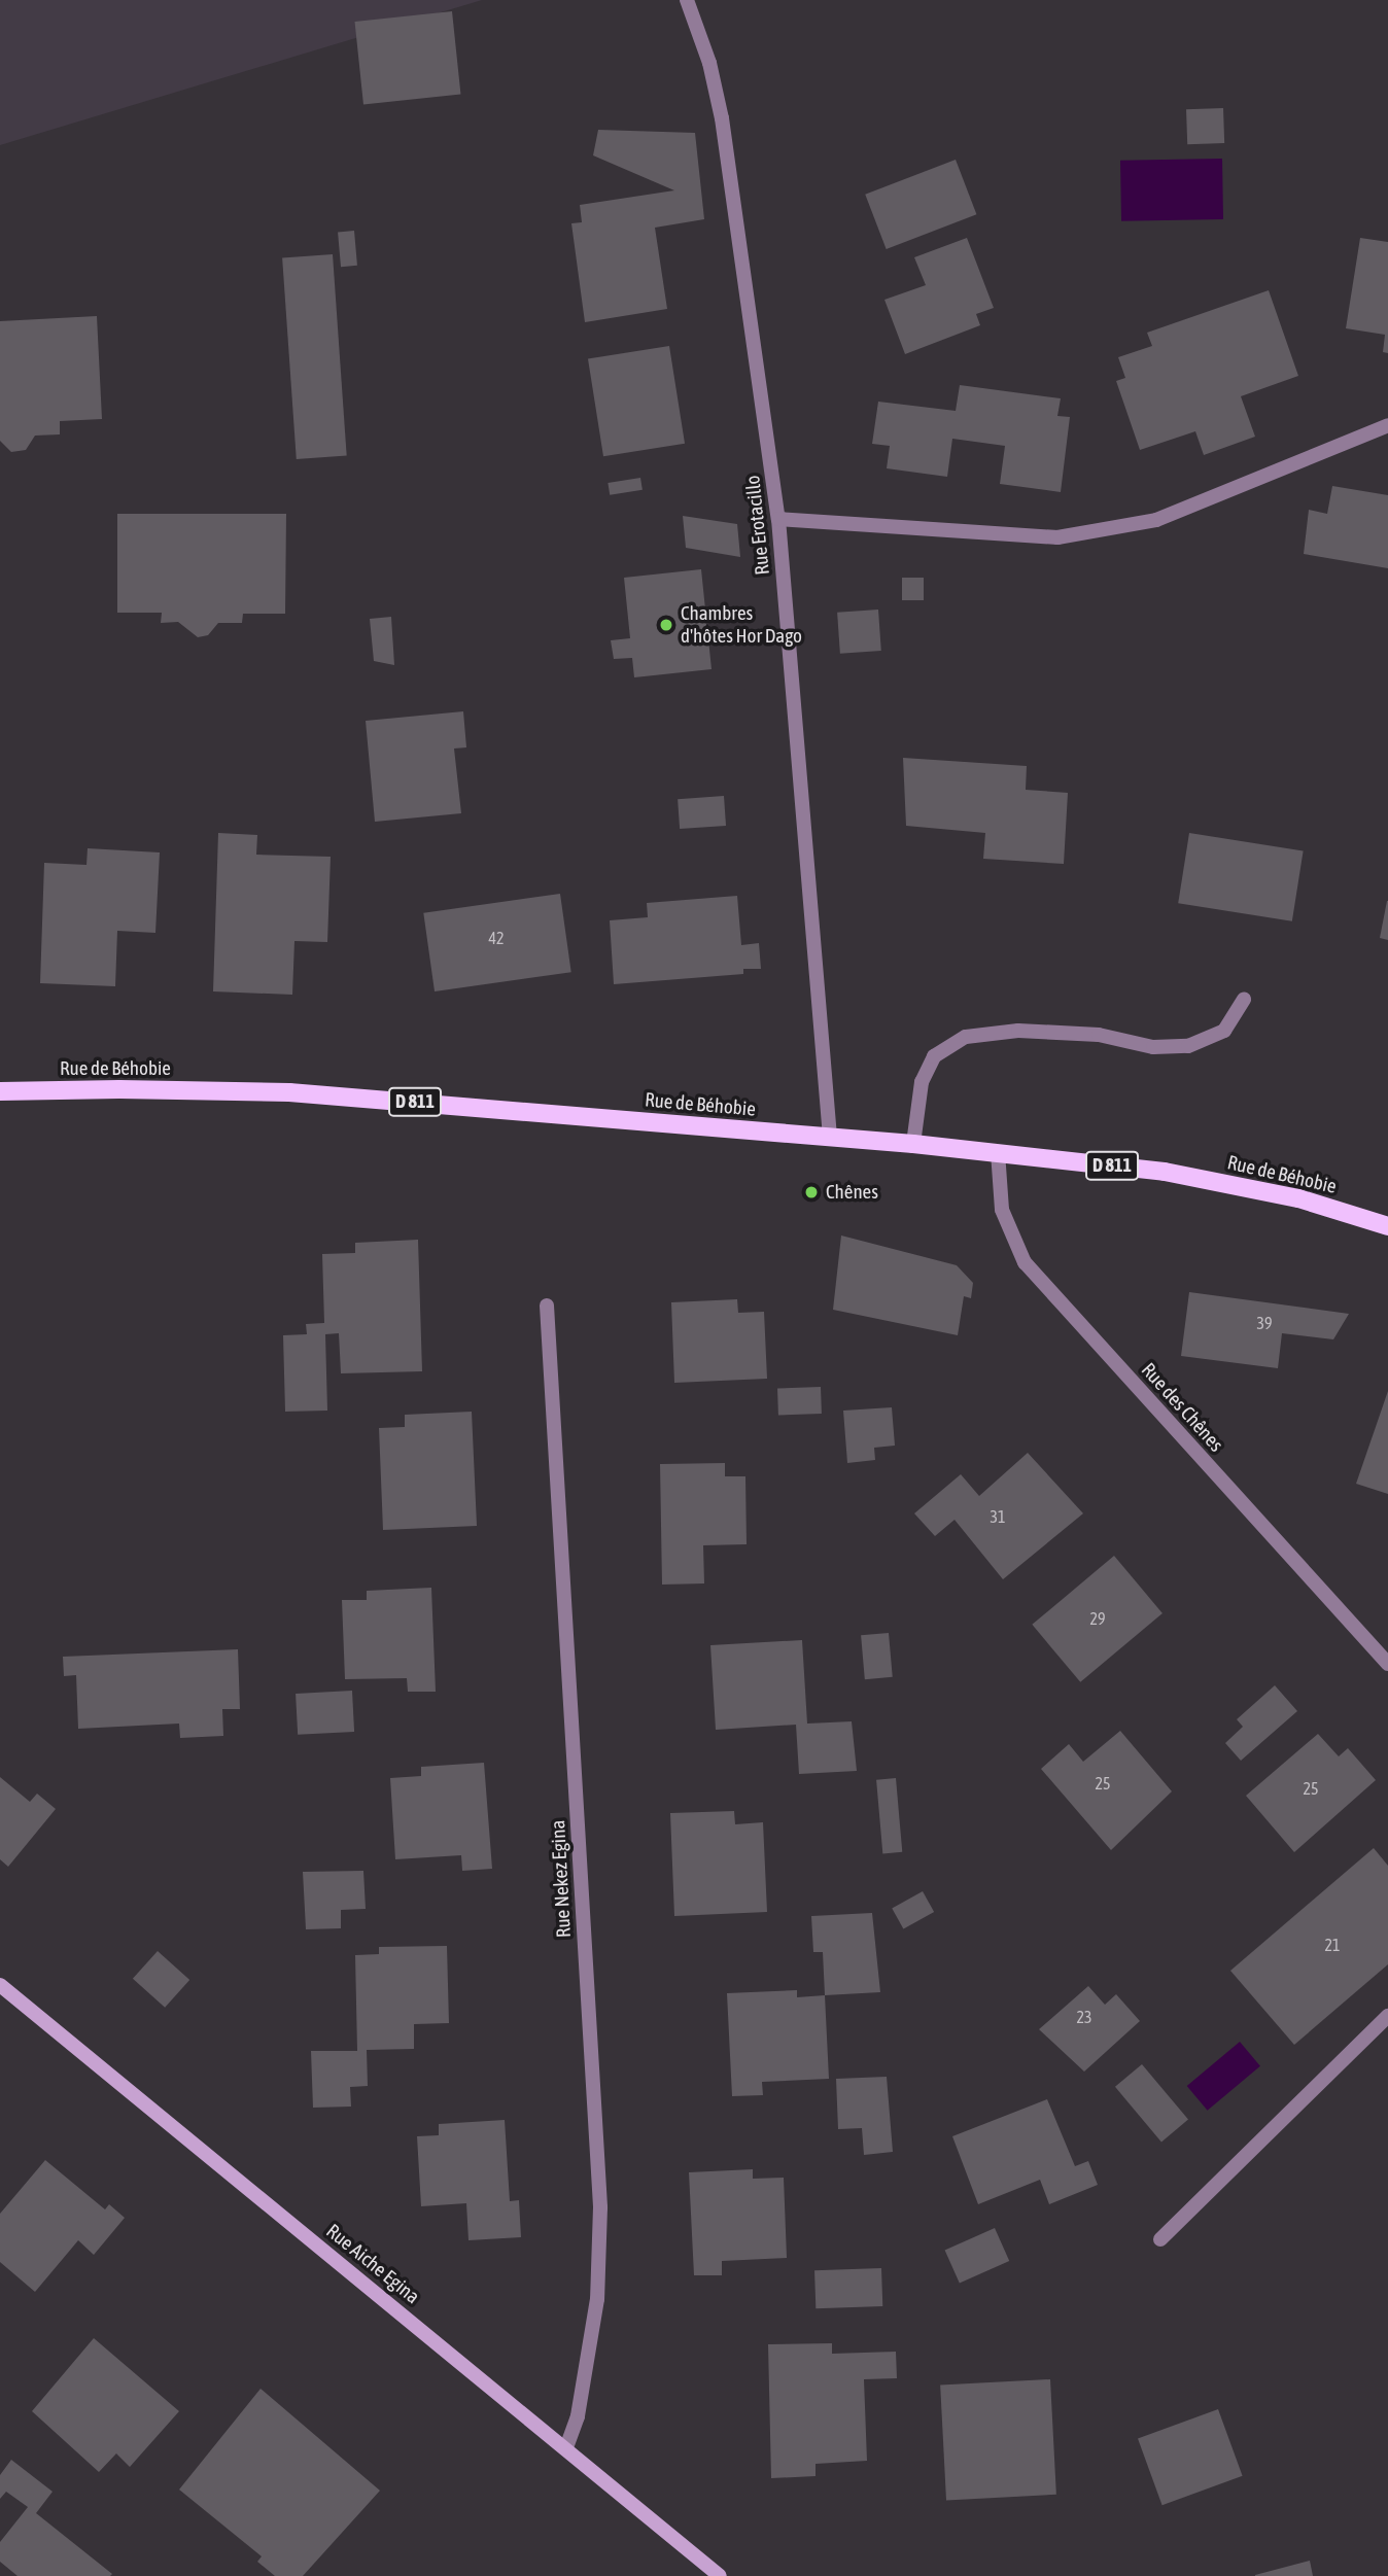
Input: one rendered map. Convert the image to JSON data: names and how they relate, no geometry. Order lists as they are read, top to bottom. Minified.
{"streets":{"main road":["Rue de Béhobie","D 811"],"street":["Rue Erotacillo","Rue des Chênes","Rue Nekez Egina","Rue Aiche Egina"]},"crossings":[["Rue Erotacillo","Rue de Béhobie"],["Rue de Béhobie","Rue des Chênes"],["Rue Nekez Egina","Rue Aiche Egina"]],"places":["Chambres d'hôtes Hor Dago","Chênes"],"house_numbers":["42","39","31","29","25","25","21","23"]}
